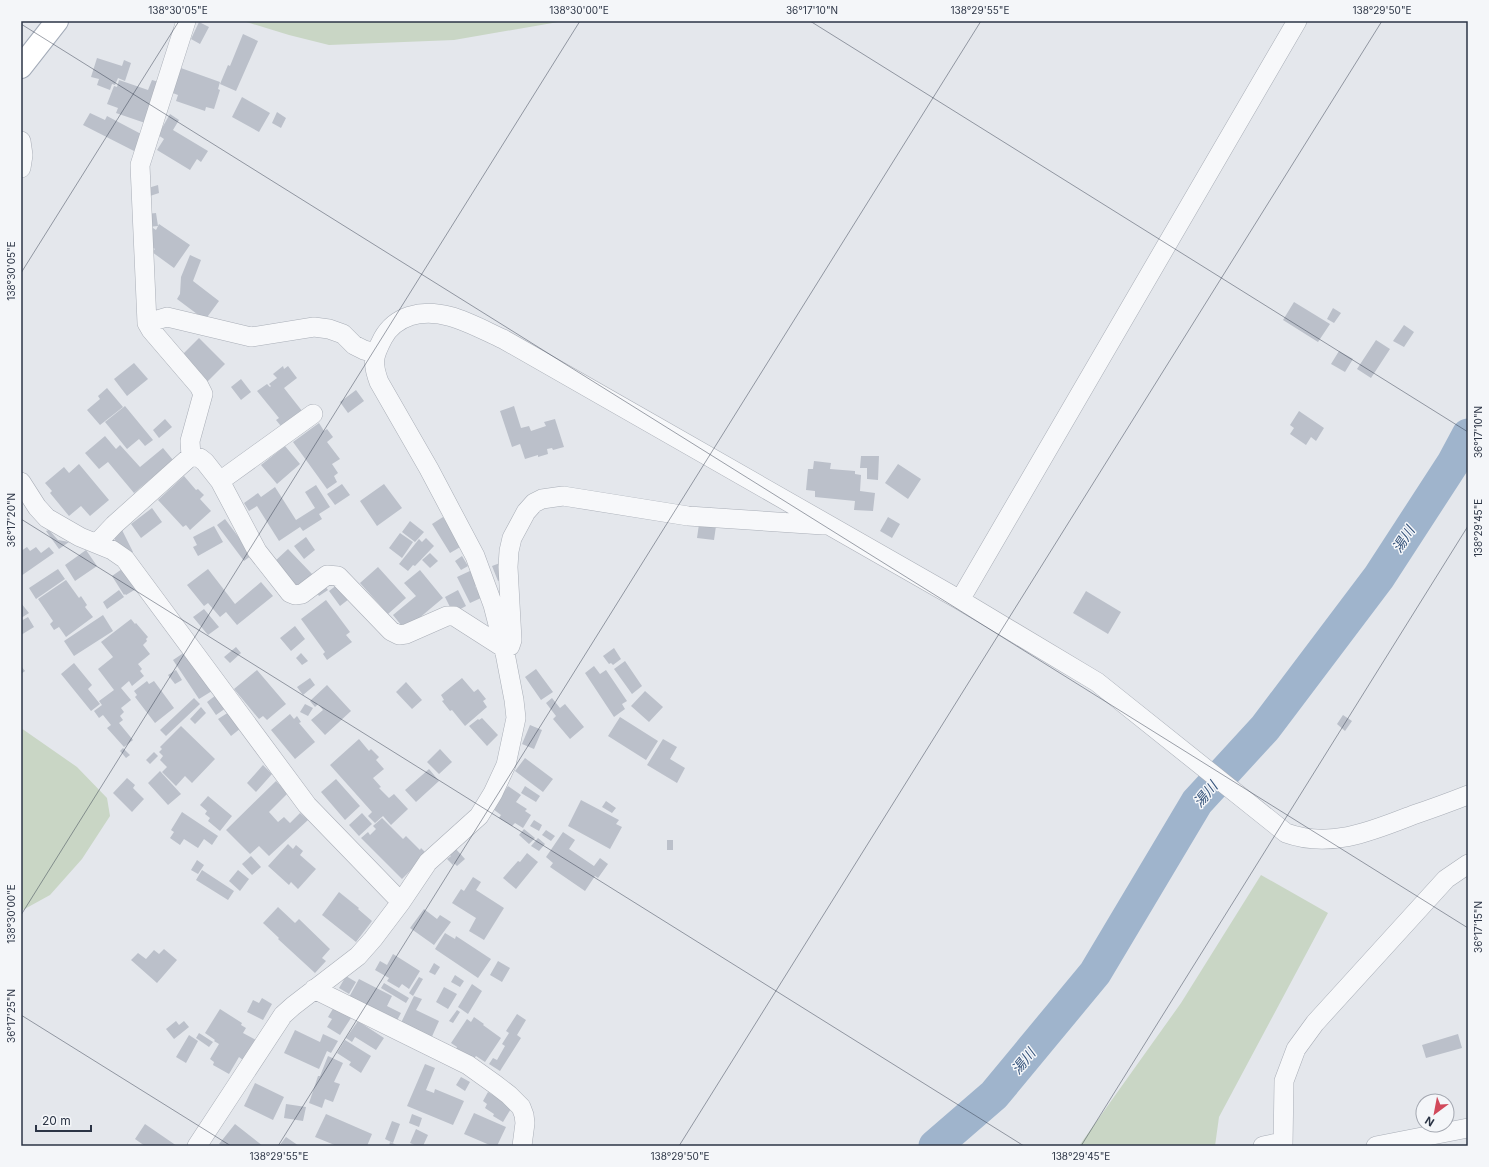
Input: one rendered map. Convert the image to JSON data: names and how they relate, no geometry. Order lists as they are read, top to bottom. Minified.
{"water":["湯川"],"scale_bar":"20 m","north":"bottom left","coordinates":["138°30'05\"E","138°30'00\"E","36°17'10\"N","138°29'55\"E","138°29'50\"E","36°17'20\"N","138°29'45\"E","36°17'15\"N","36°17'25\"N"]}
